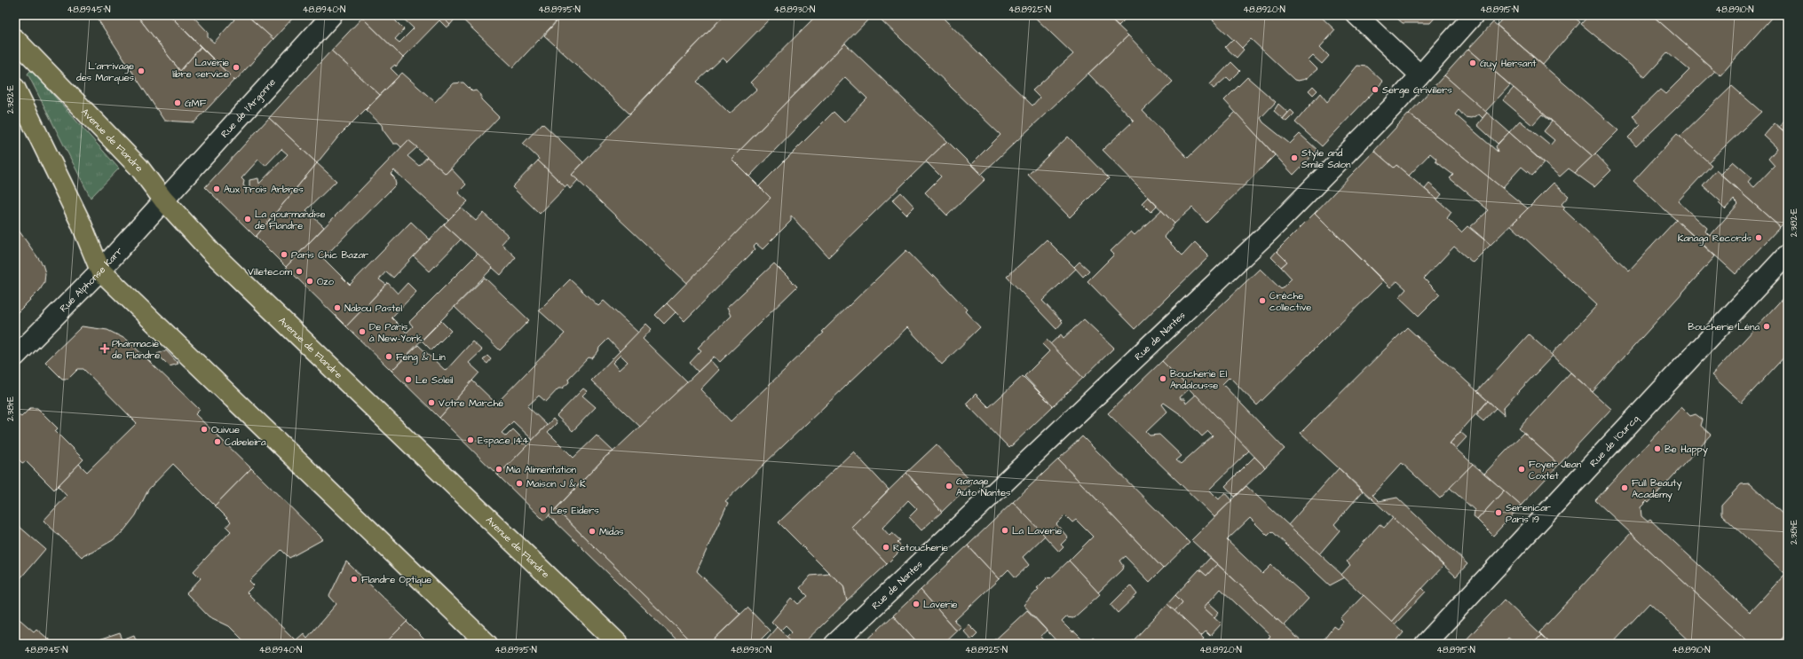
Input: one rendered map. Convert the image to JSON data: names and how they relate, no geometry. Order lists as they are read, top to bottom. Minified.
{"streets":{"main road":["Avenue de Flandre"],"street":["Rue de l'Argonne","Rue Alphonse Karr","Rue de Nantes","Rue de l'Ourcq"]},"crossings":[["Rue de l'Argonne","Avenue de Flandre"],["Rue de l'Argonne","Rue Alphonse Karr"],["Avenue de Flandre","Rue Alphonse Karr"]],"places":{"other":["Guy Hersant","Laverie libre service","L'arrivage des Marques","Serge Grivillers","GMF","Style and Smile Salon","Aux Trois Arbres","La gourmandise de Flandre","Kanaga Records","Paris Chic Bazar","Villetecom","Ozo","Crèche collective","Nabou Pastel","Boucherie Léna","De Paris à New-York","Feng & Lin","Boucherie El Andalousse","Le Soleil","Votre Marché","Ouivue","Espace 144","Cabeleira","Be Happy","Mia Alimentation","Foyer Jean Coxtet","Maison J & K","Garage Auto Nantes","Full Beauty Academy","Les Eiders","Serenicar Paris 19","La Laverie","Midas","Retoucherie","Flandre Optique","Laverie"],"health":["Pharmacie de Flandre"]},"coordinates":["48.8945°N","48.8940°N","48.8935°N","48.8930°N","48.8925°N","48.8920°N","48.8915°N","48.8910°N","2.382°E","2.381°E"]}
